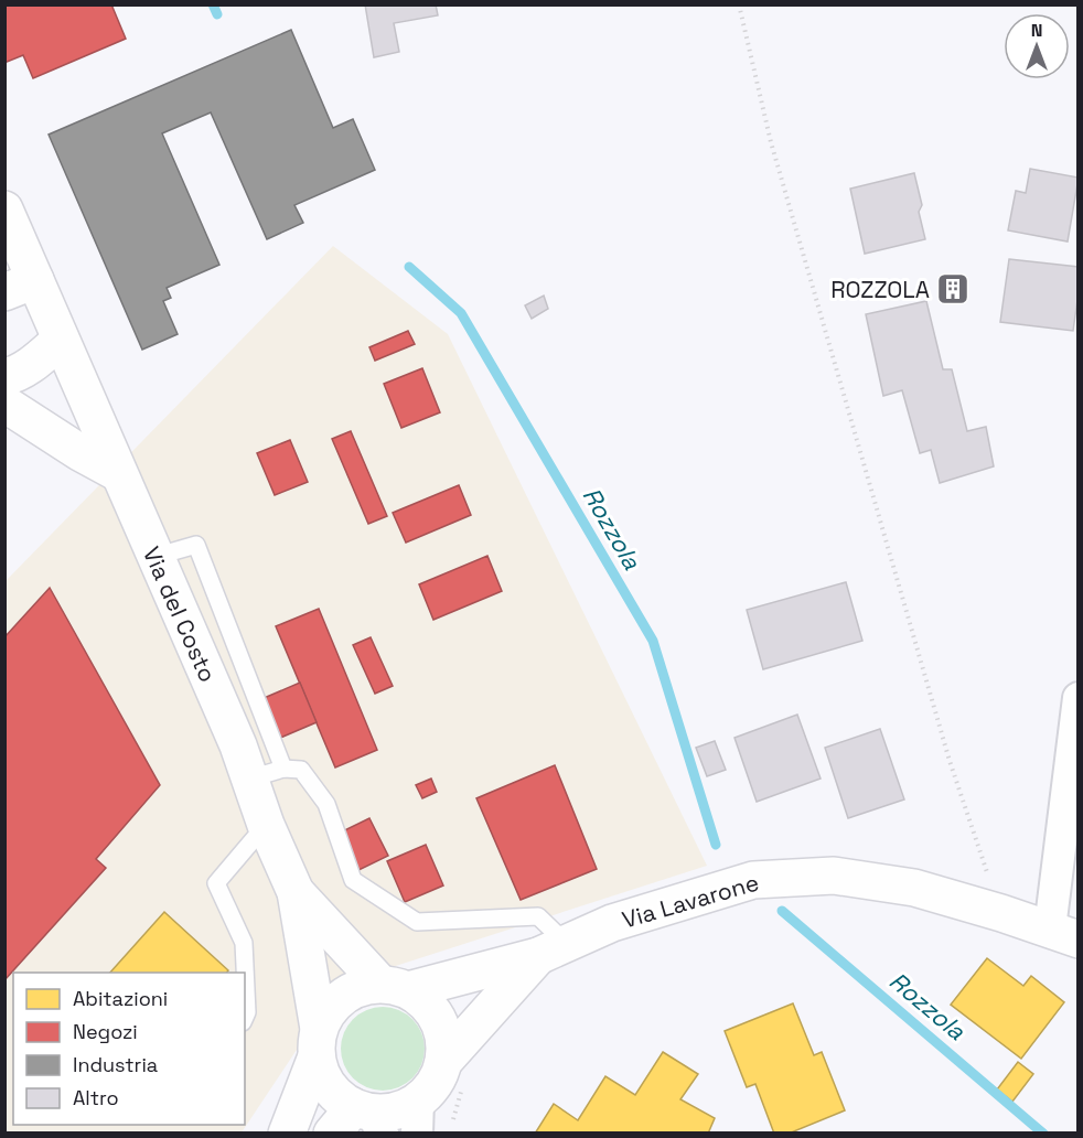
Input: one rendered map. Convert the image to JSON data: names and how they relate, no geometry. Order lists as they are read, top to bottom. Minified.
{"streets":{"main road":["Via del Costo","Via Lavarone"]},"crossings":[["Via del Costo","Via Lavarone"]],"water":["Rozzola"],"places":{"building":["ROZZOLA"]},"legend":["Abitazioni","Negozi","Industria","Altro"],"north":"top"}
